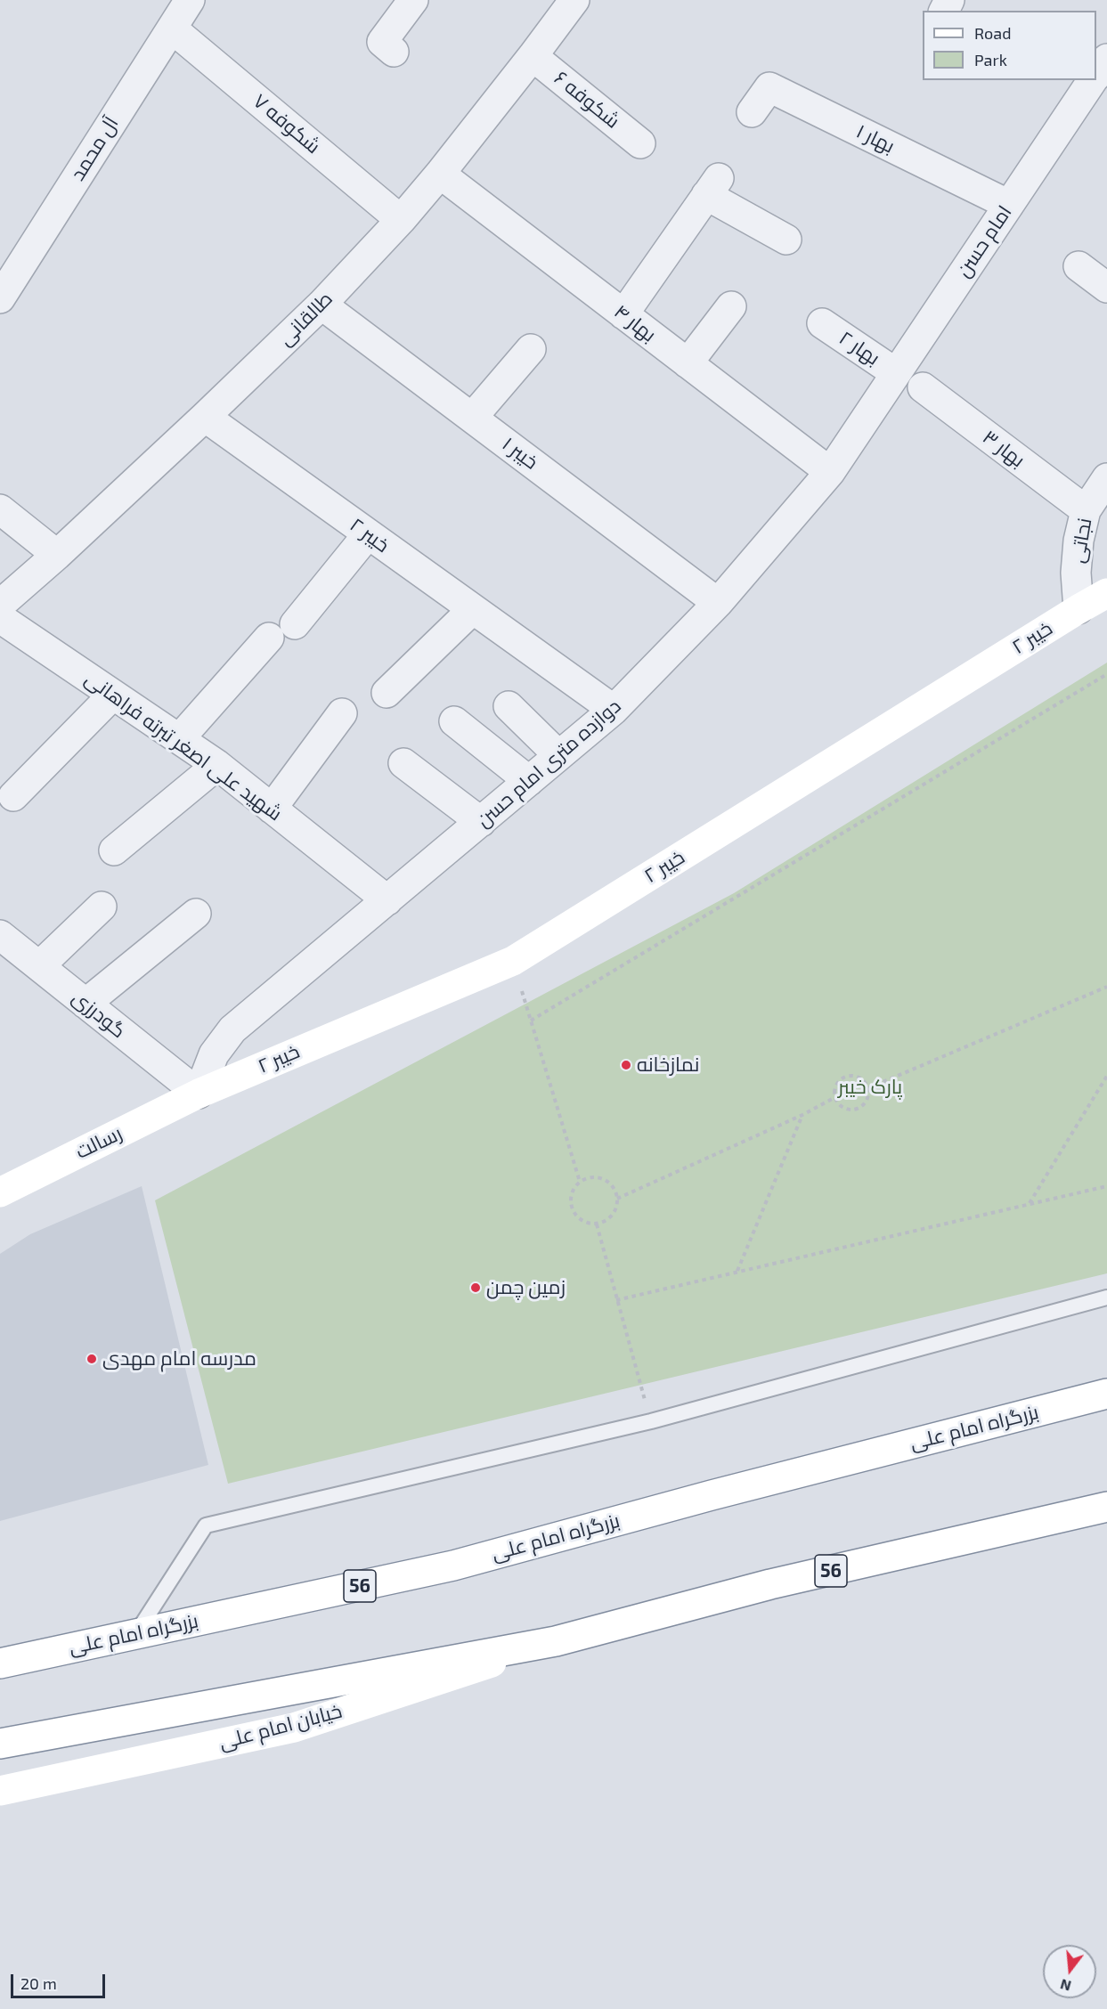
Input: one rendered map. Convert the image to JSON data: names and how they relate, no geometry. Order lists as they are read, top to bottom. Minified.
{"streets":{"main road":["خیبر ۲","رسالت","بزرگراه امام علی","56","خیابان امام علی"],"street":["شکوفه ۶","شکوفه ۷","بهار ۱","آل محمد","امام حسن","طالقانی","بهار ۴","بهار ۲","بهار ۳","خیبر ۱","نجاتی","شهید علی اصغر تبرته فراهانی","دوازده متری امام حسن","گودرزی"]},"crossings":[["شکوفه ۶","طالقانی"],["شکوفه ۷","آل محمد"],["شکوفه ۷","طالقانی"],["بهار ۱","امام حسن"],["امام حسن","بهار ۲"],["امام حسن","دوازده متری امام حسن"],["طالقانی","بهار ۴"],["طالقانی","خیبر ۱"],["طالقانی","خیبر ۲"],["بهار ۴","دوازده متری امام حسن"],["بهار ۳","نجاتی"],["خیبر ۱","دوازده متری امام حسن"],["خیبر ۲","نجاتی"],["خیبر ۲","دوازده متری امام حسن"],["خیبر ۲","گودرزی"],["خیبر ۲","رسالت"],["شهید علی اصغر تبرته فراهانی","دوازده متری امام حسن"],["دوازده متری امام حسن","گودرزی"],["دوازده متری امام حسن","رسالت"],["گودرزی","رسالت"],["56","خیابان امام علی"]],"parks":["پارک خیبر"],"places":["نمازخانه","زمین چمن","مدرسه امام مهدی"],"legend":["Road","Park"],"scale_bar":"20 m","north":"bottom"}
